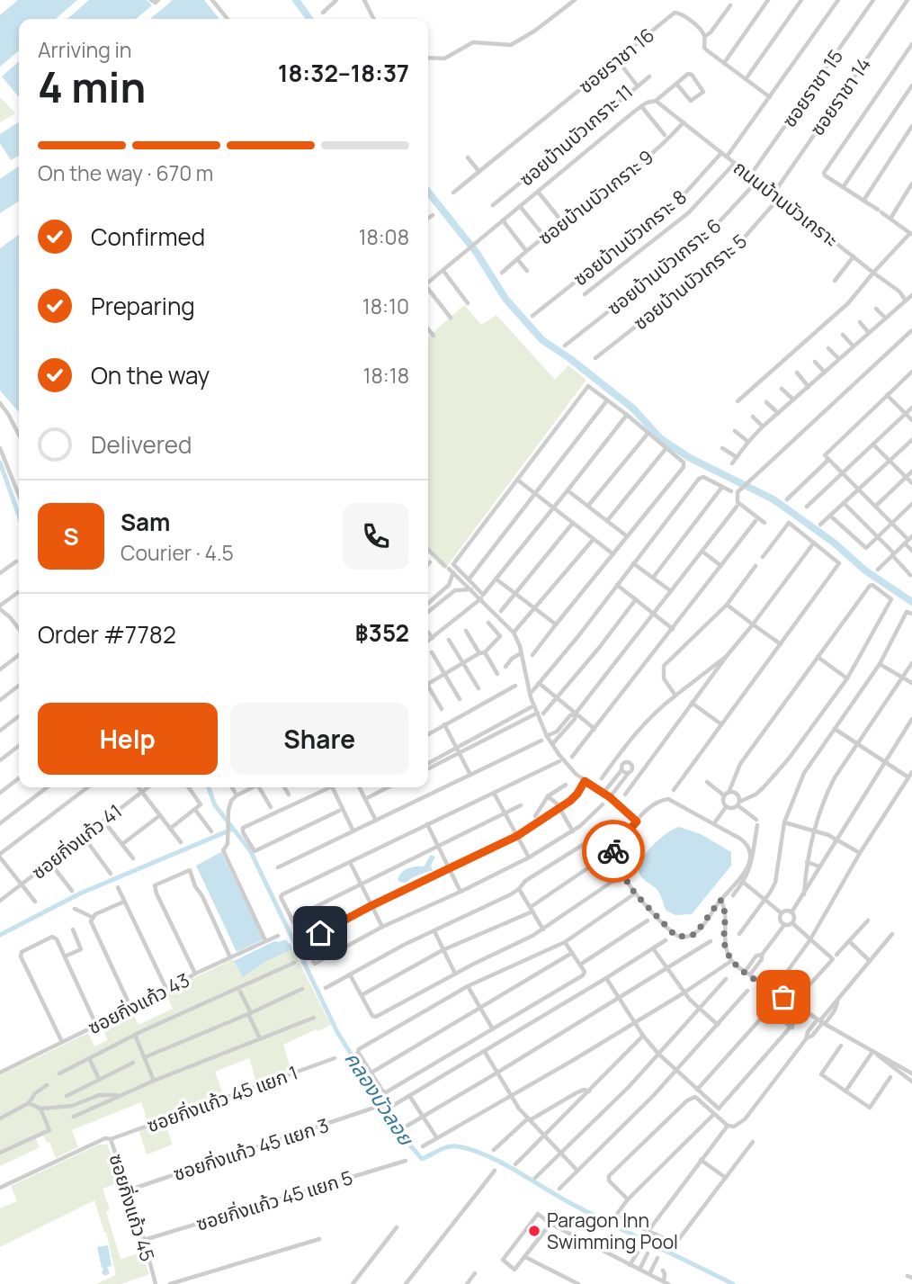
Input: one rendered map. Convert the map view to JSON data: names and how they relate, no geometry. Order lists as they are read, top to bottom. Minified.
{"streets":{"street":["ซอยราชา 16","ซอยราชา 15","ซอยราชา 14","ซอยบ้านบัวเกราะ 11","ซอยบ้านบัวเกราะ 9","ถนนบ้านบัวเกราะ","ซอยบ้านบัวเกราะ 8","ซอยบ้านบัวเกราะ 6","ซอยบ้านบัวเกราะ 5","ซอยกิ่งแก้ว 41","ซอยกิ่งแก้ว 43","ซอยกิ่งแก้ว 45 แยก 1","ซอยกิ่งแก้ว 45 แยก 3","ซอยกิ่งแก้ว 45 แยก 5","ซอยกิ่งแก้ว 45"]},"crossings":[["ซอยราชา 16","ซอยบ้านบัวเกราะ 11"],["ซอยราชา 15","ถนนบ้านบัวเกราะ"],["ซอยราชา 14","ถนนบ้านบัวเกราะ"],["ซอยบ้านบัวเกราะ 9","ถนนบ้านบัวเกราะ"],["ถนนบ้านบัวเกราะ","ซอยบ้านบัวเกราะ 8"],["ถนนบ้านบัวเกราะ","ซอยบ้านบัวเกราะ 6"],["ถนนบ้านบัวเกราะ","ซอยบ้านบัวเกราะ 5"],["ซอยกิ่งแก้ว 45 แยก 1","ซอยกิ่งแก้ว 45"],["ซอยกิ่งแก้ว 45 แยก 3","ซอยกิ่งแก้ว 45"],["ซอยกิ่งแก้ว 45 แยก 5","ซอยกิ่งแก้ว 45"]],"water":["คลองบัวลอย"],"places":["Paragon Inn Swimming Pool"],"page":{"heading":["4 min","Arriving in","18:32–18:37"],"panel":["Sam","Courier · 4.5","Order #7782","฿352"],"bar":"On the way · 670 m","list":[["Confirmed","18:08"],["Preparing","18:10"],["On the way","18:18"],"Delivered"],"round":"S","buttons":["Help","Share"]}}
